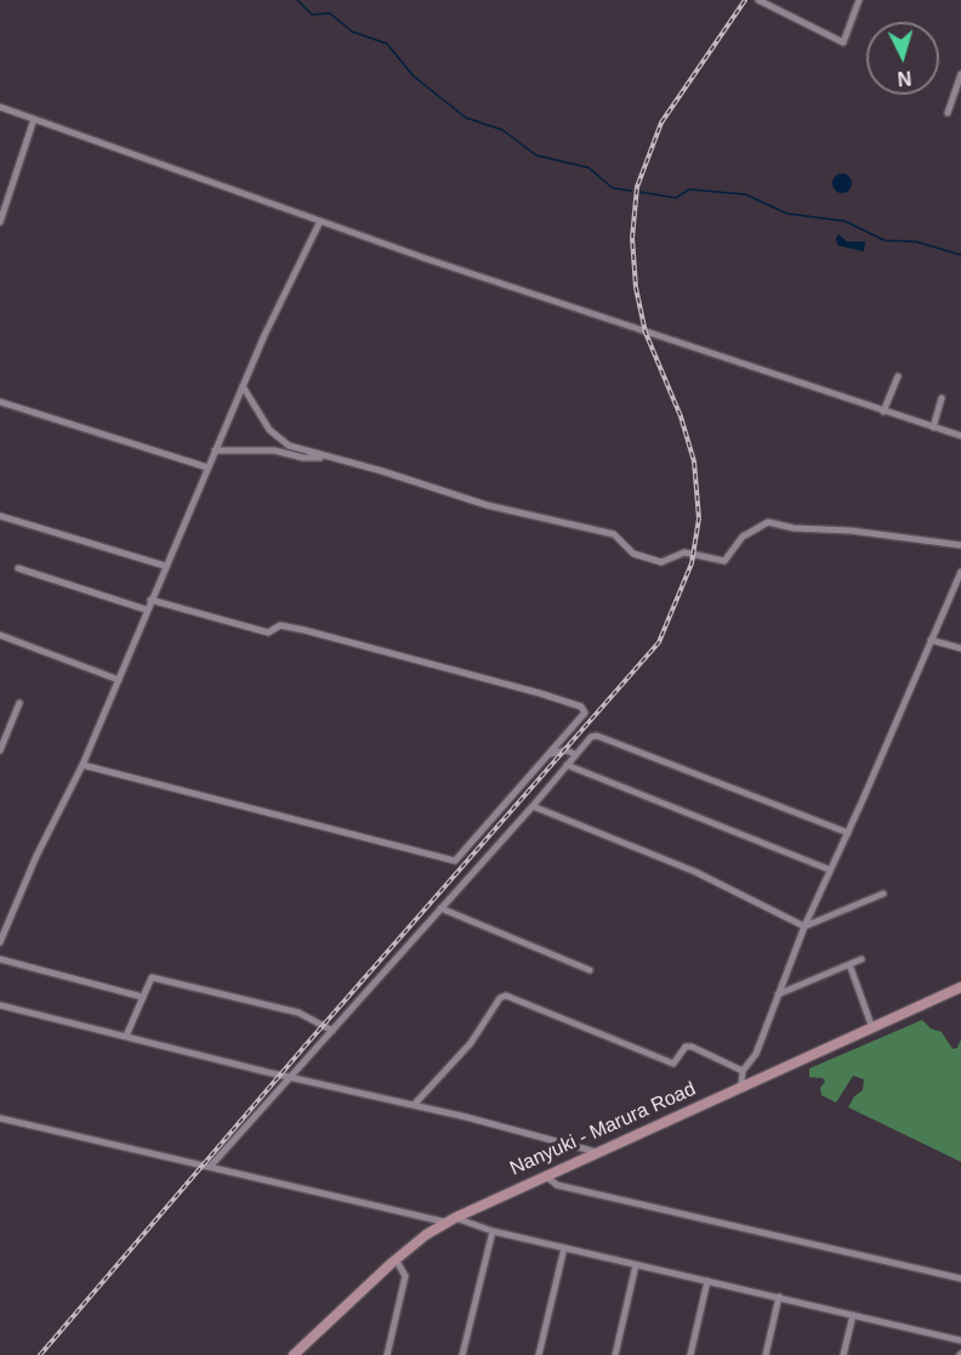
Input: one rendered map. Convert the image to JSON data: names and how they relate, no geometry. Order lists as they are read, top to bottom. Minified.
{"streets":{"street":["Nanyuki - Marura Road"]},"north":"bottom"}
